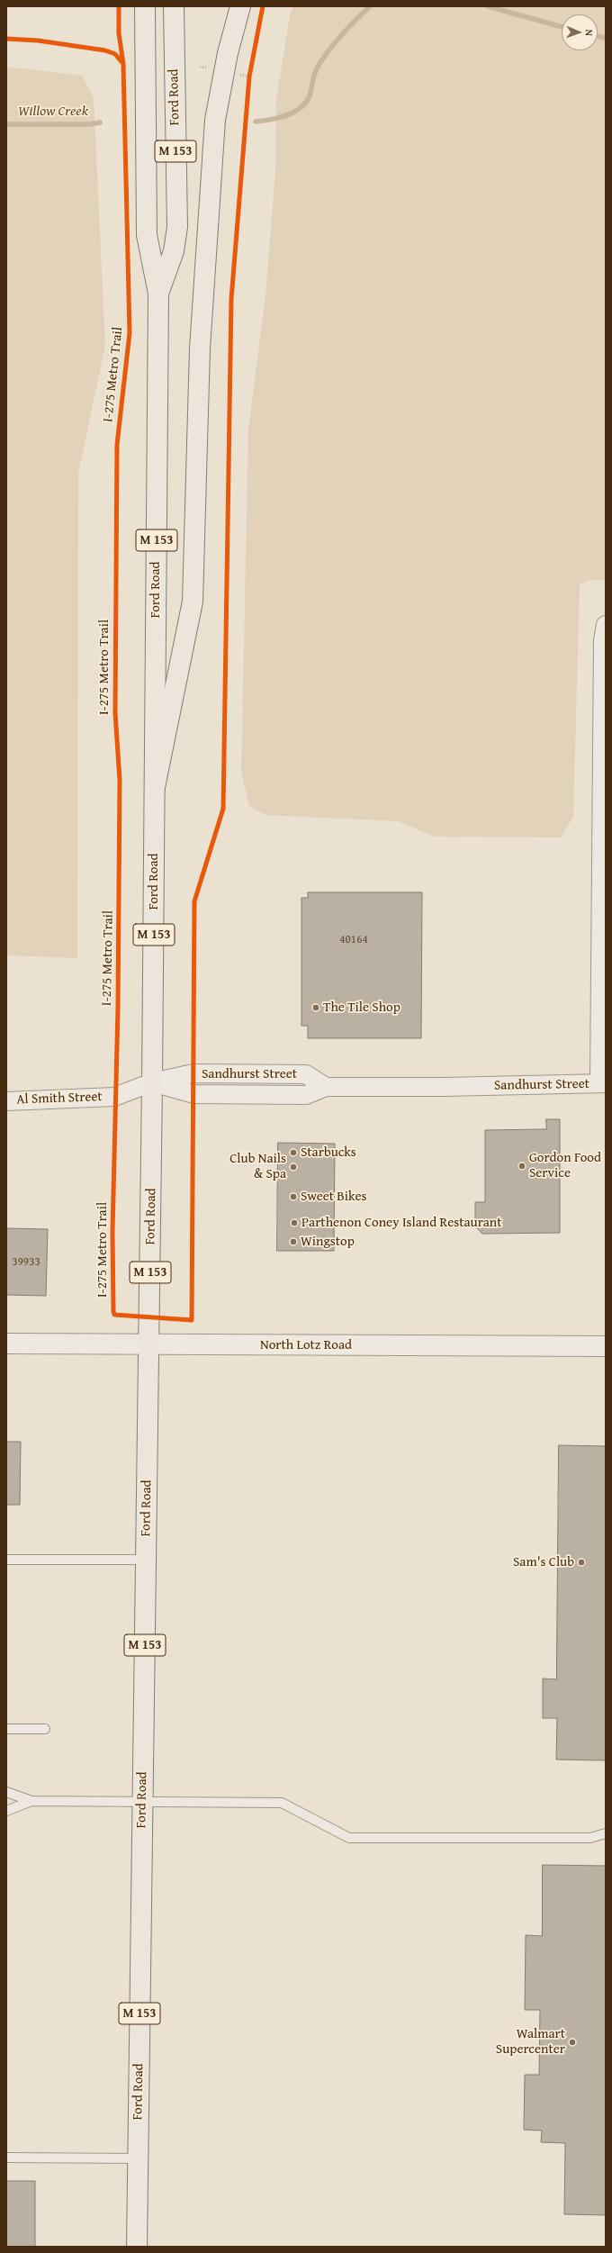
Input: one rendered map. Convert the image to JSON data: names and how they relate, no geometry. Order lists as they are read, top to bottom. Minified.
{"streets":{"main road":["Ford Road","M 153"],"street":["Sandhurst Street","Al Smith Street","North Lotz Road"],"cycle path":["I-275 Metro Trail"]},"crossings":[["Ford Road","Sandhurst Street"],["Ford Road","Al Smith Street"],["Ford Road","North Lotz Road"],["Sandhurst Street","Al Smith Street"]],"water":["Willow Creek"],"places":["The Tile Shop","Starbucks","Gordon Food Service","Club Nails & Spa","Sweet Bikes","Parthenon Coney Island Restaurant","Wingstop","Sam's Club","Walmart Supercenter"],"house_numbers":["40164","39933"],"north":"right"}
